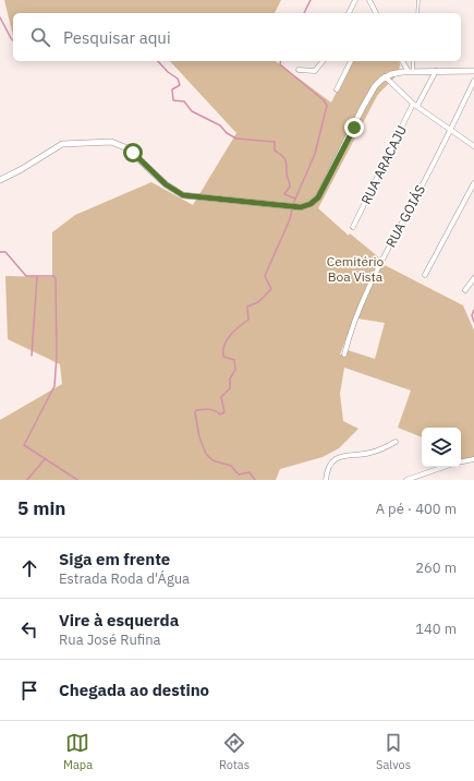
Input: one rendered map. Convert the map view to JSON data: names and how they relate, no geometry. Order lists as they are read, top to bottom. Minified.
{"streets":{"street":["RUA ARACAJU","RUA GOIÁS"]},"parks":["Cemitério Boa Vista"],"page":{"search":"Pesquisar aqui","heading":["5 min","A pé · 400 m"],"list":[["Siga em frente","Estrada Roda d'Água","260 m"],["Vire à esquerda","Rua José Rufina","140 m"],"Chegada ao destino"],"nav":["Mapa","Rotas","Salvos"]}}
